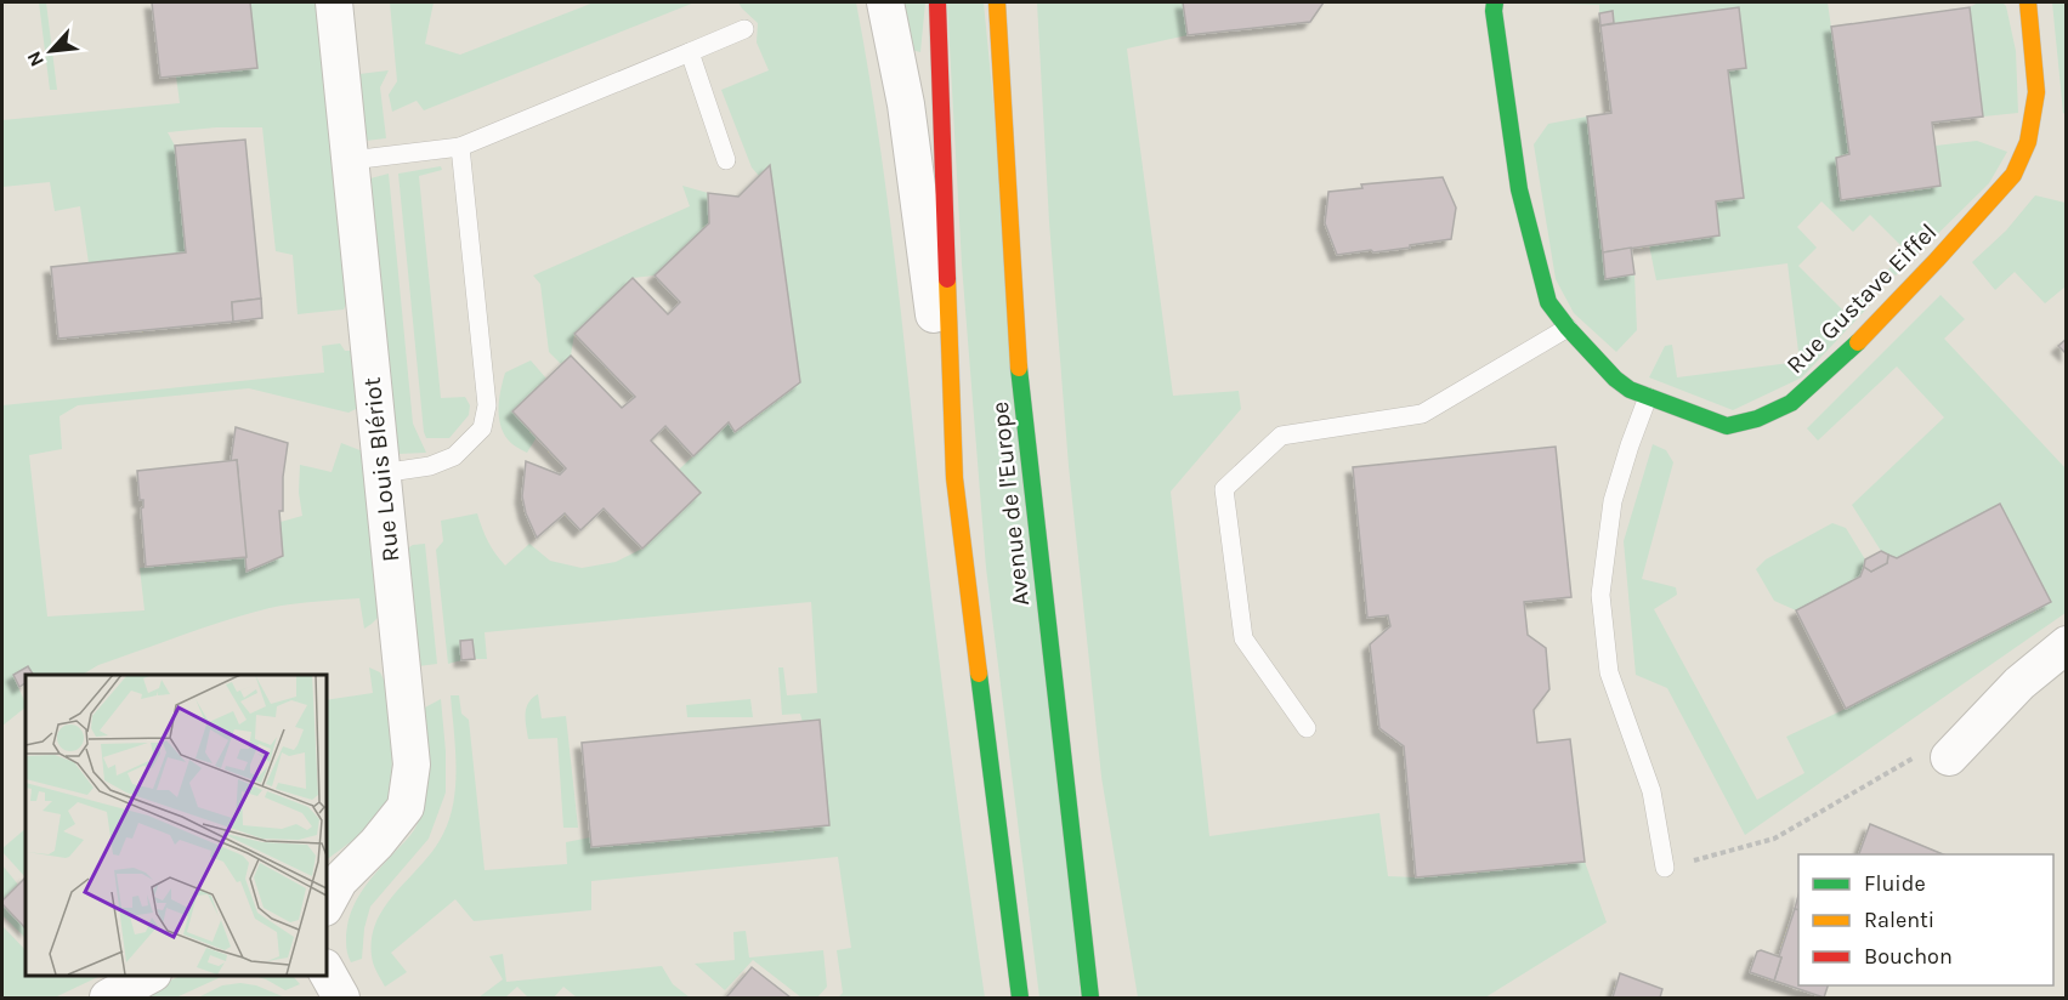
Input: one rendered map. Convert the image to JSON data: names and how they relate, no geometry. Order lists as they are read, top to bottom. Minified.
{"streets":{"main road":["Rue Gustave Eiffel","Avenue de l'Europe"],"street":["Rue Louis Blériot"]},"legend":["Fluide","Ralenti","Bouchon"],"north":"bottom left"}
